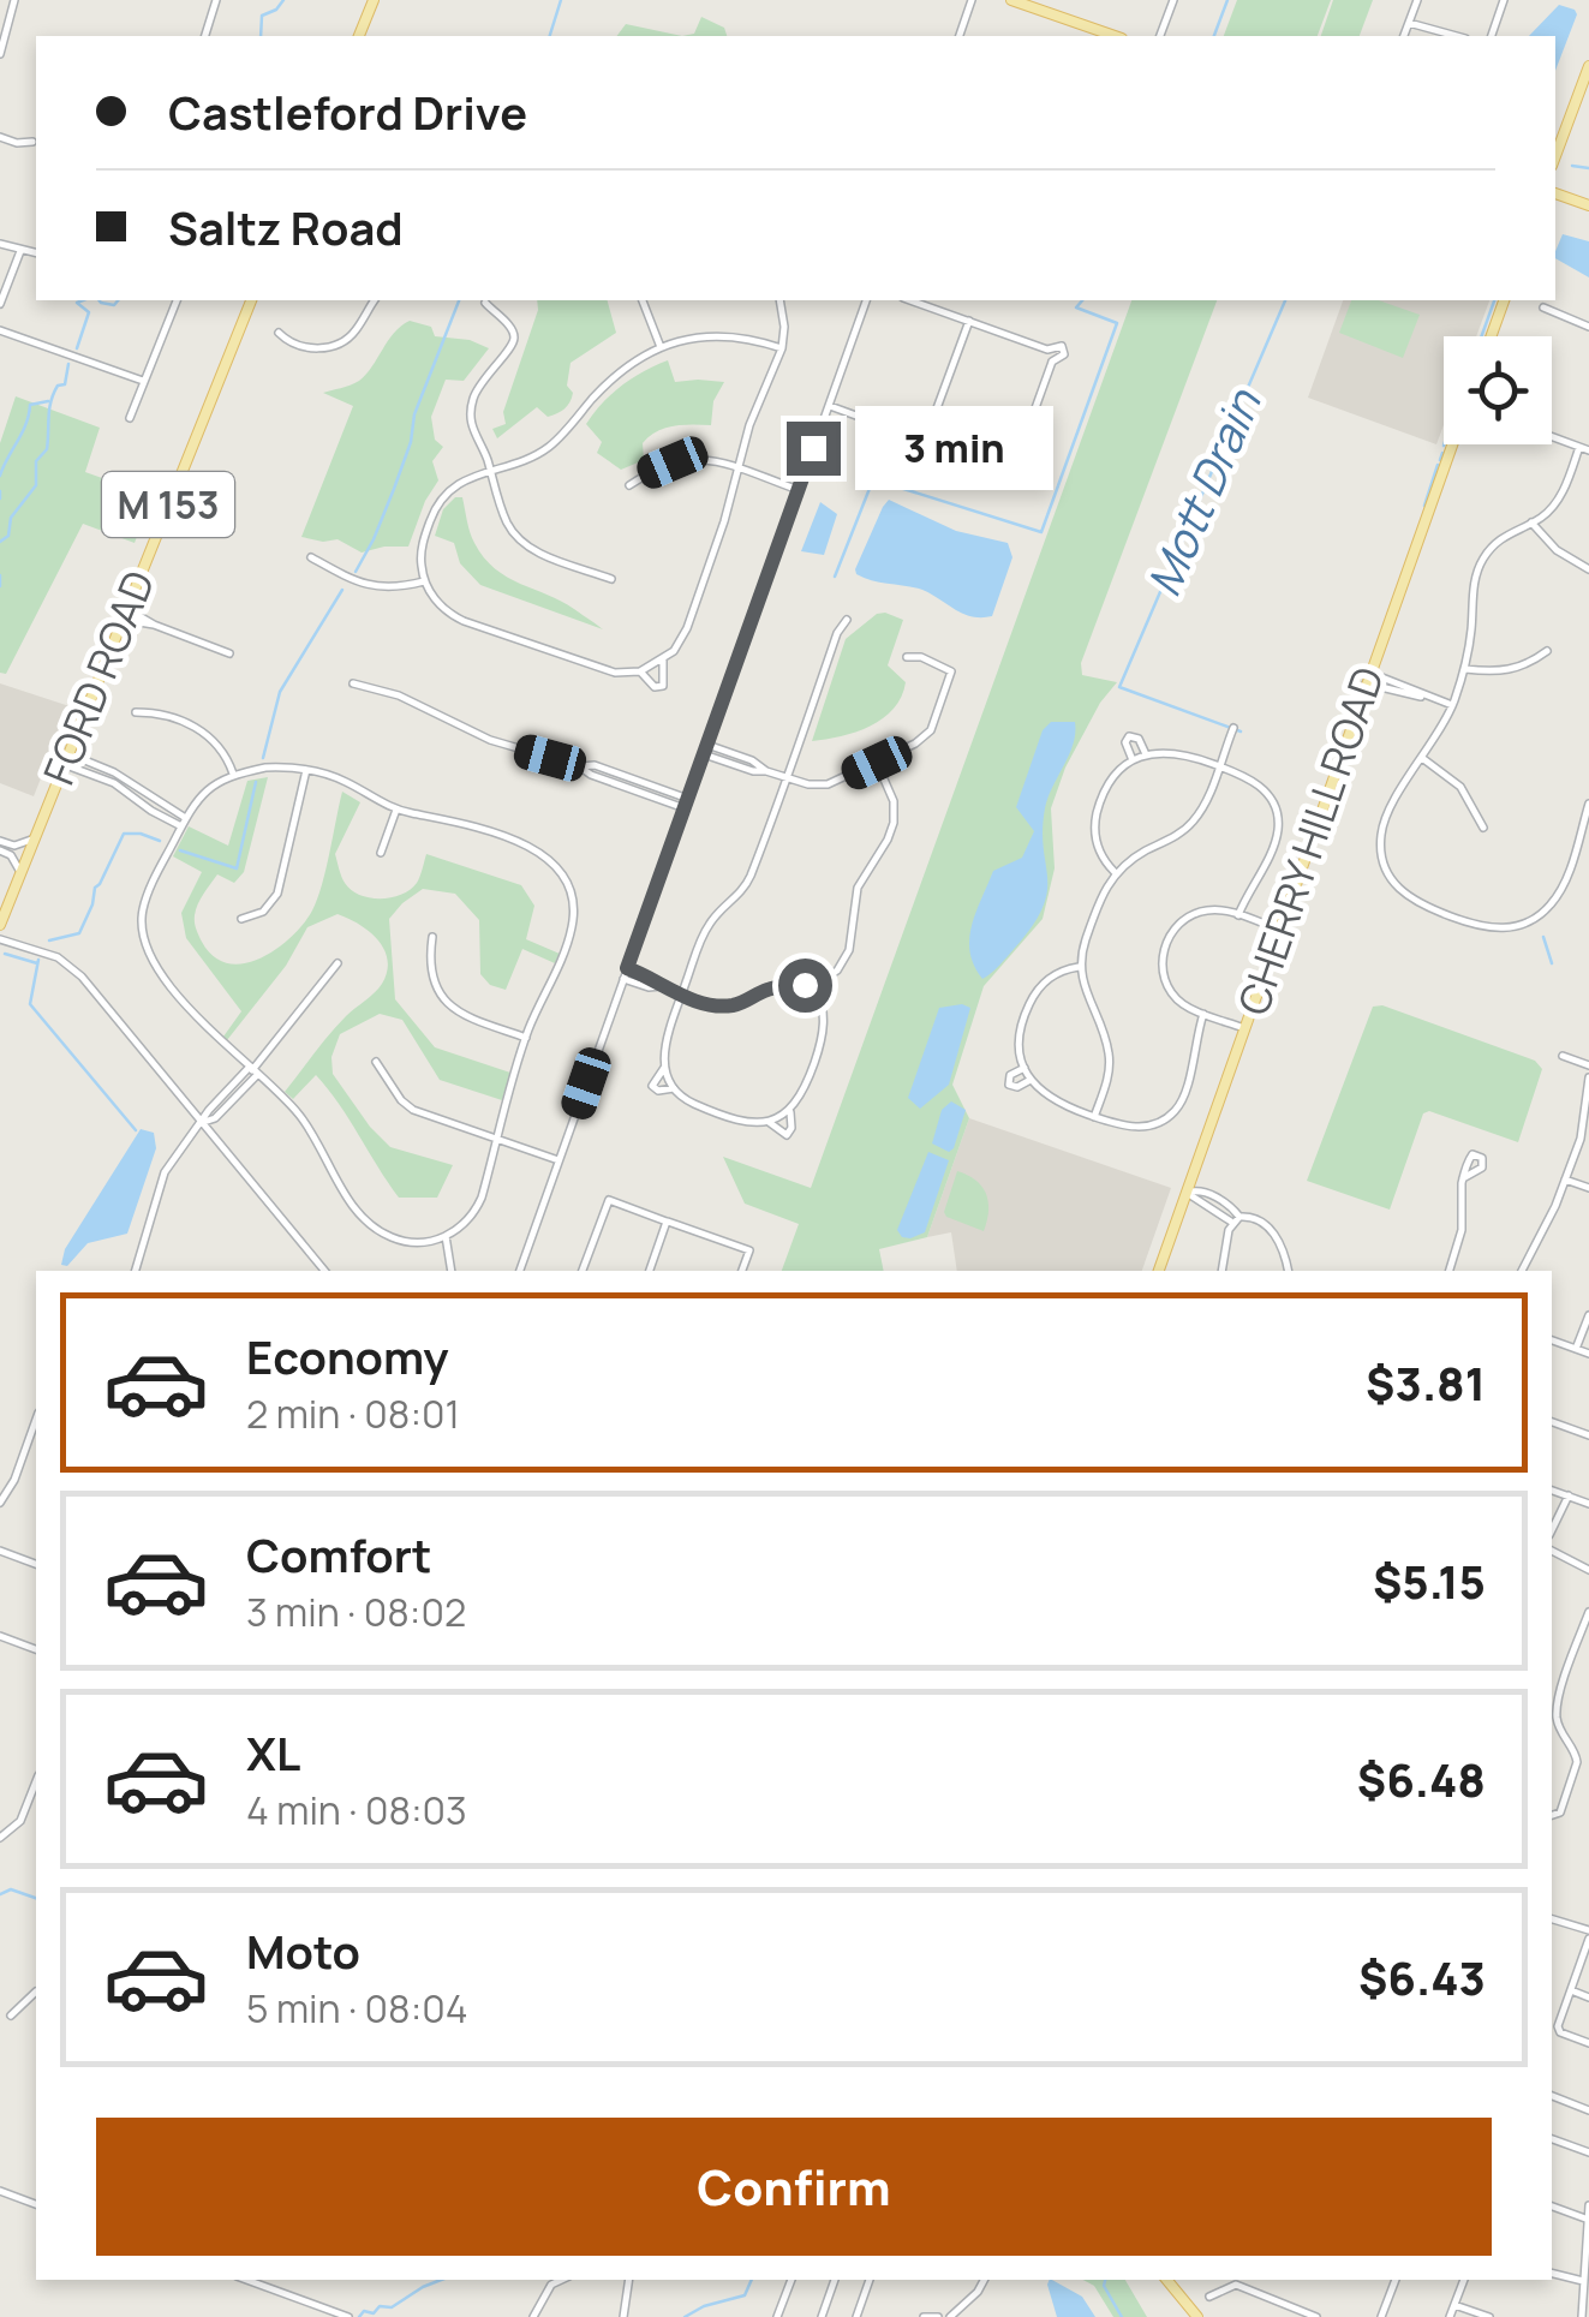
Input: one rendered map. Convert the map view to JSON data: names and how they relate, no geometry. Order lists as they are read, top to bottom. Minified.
{"streets":{"main road":["M 153","FORD ROAD","CHERRY HILL ROAD"]},"water":["Mott Drain"],"page":{"banner":["Castleford Drive","Saltz Road"],"bubble":"3 min","list":[{"name":"Economy","note":"2 min · 08:01","value":"$3.81"},{"name":"Comfort","note":"3 min · 08:02","value":"$5.15"},{"name":"XL","note":"4 min · 08:03","value":"$6.48"},{"name":"Moto","note":"5 min · 08:04","value":"$6.43"}],"buttons":"Confirm"}}
